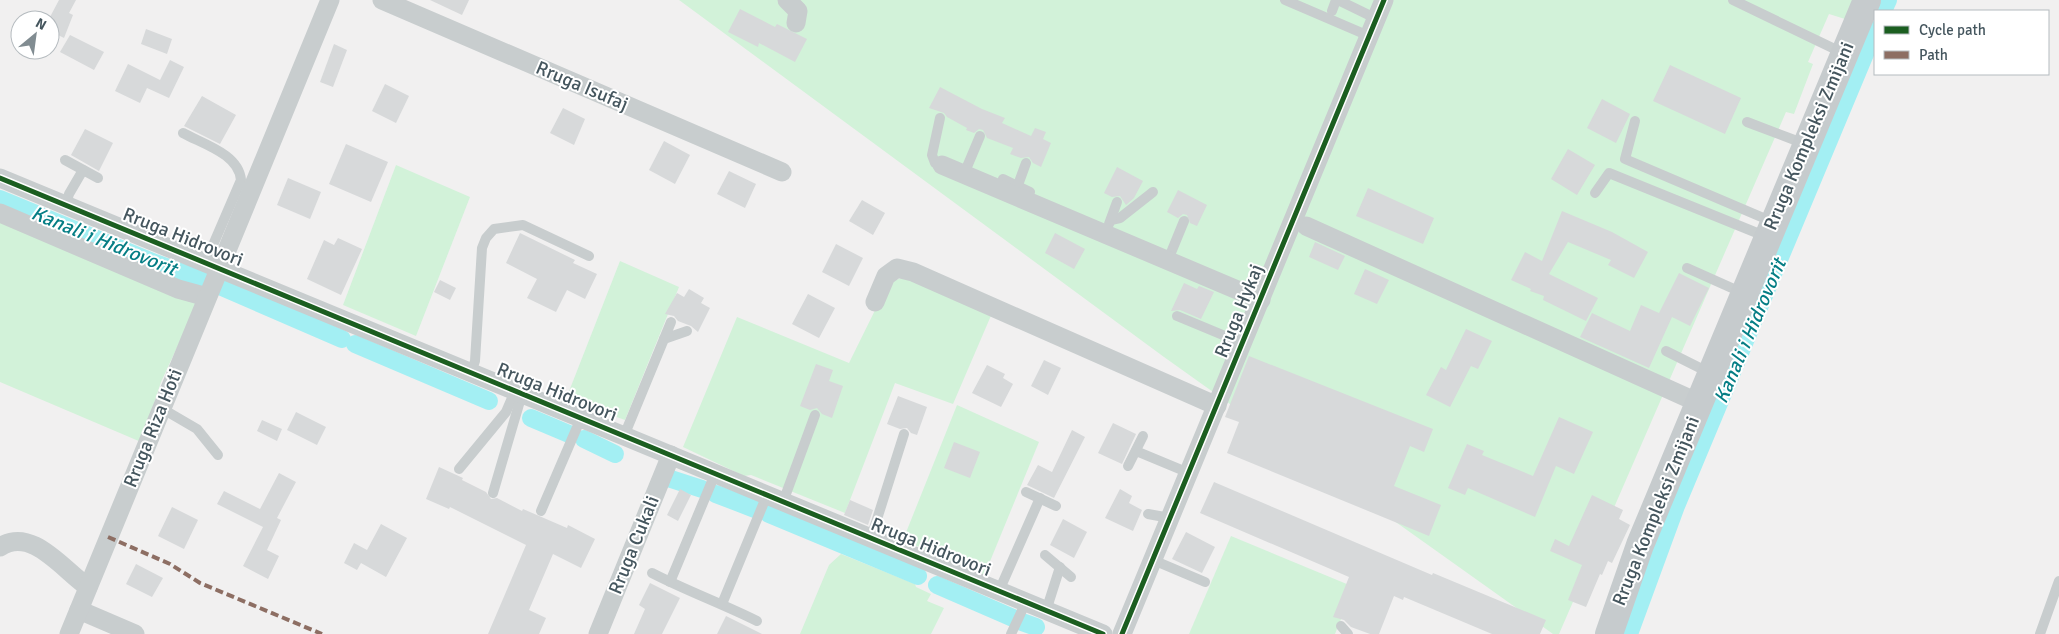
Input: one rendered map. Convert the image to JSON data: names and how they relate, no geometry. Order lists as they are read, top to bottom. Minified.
{"streets":{"main road":["Rruga Kompleksi Zmijani"],"street":["Rruga Isufaj","Rruga Hidrovori","Rruga Hykaj","Rruga Riza Hoti","Rruga Cukali"]},"crossings":[["Rruga Hidrovori","Rruga Riza Hoti"],["Rruga Hidrovori","Rruga Cukali"]],"water":["Kanali i Hidrovorit"],"legend":["Cycle path","Path"],"north":"top right"}
